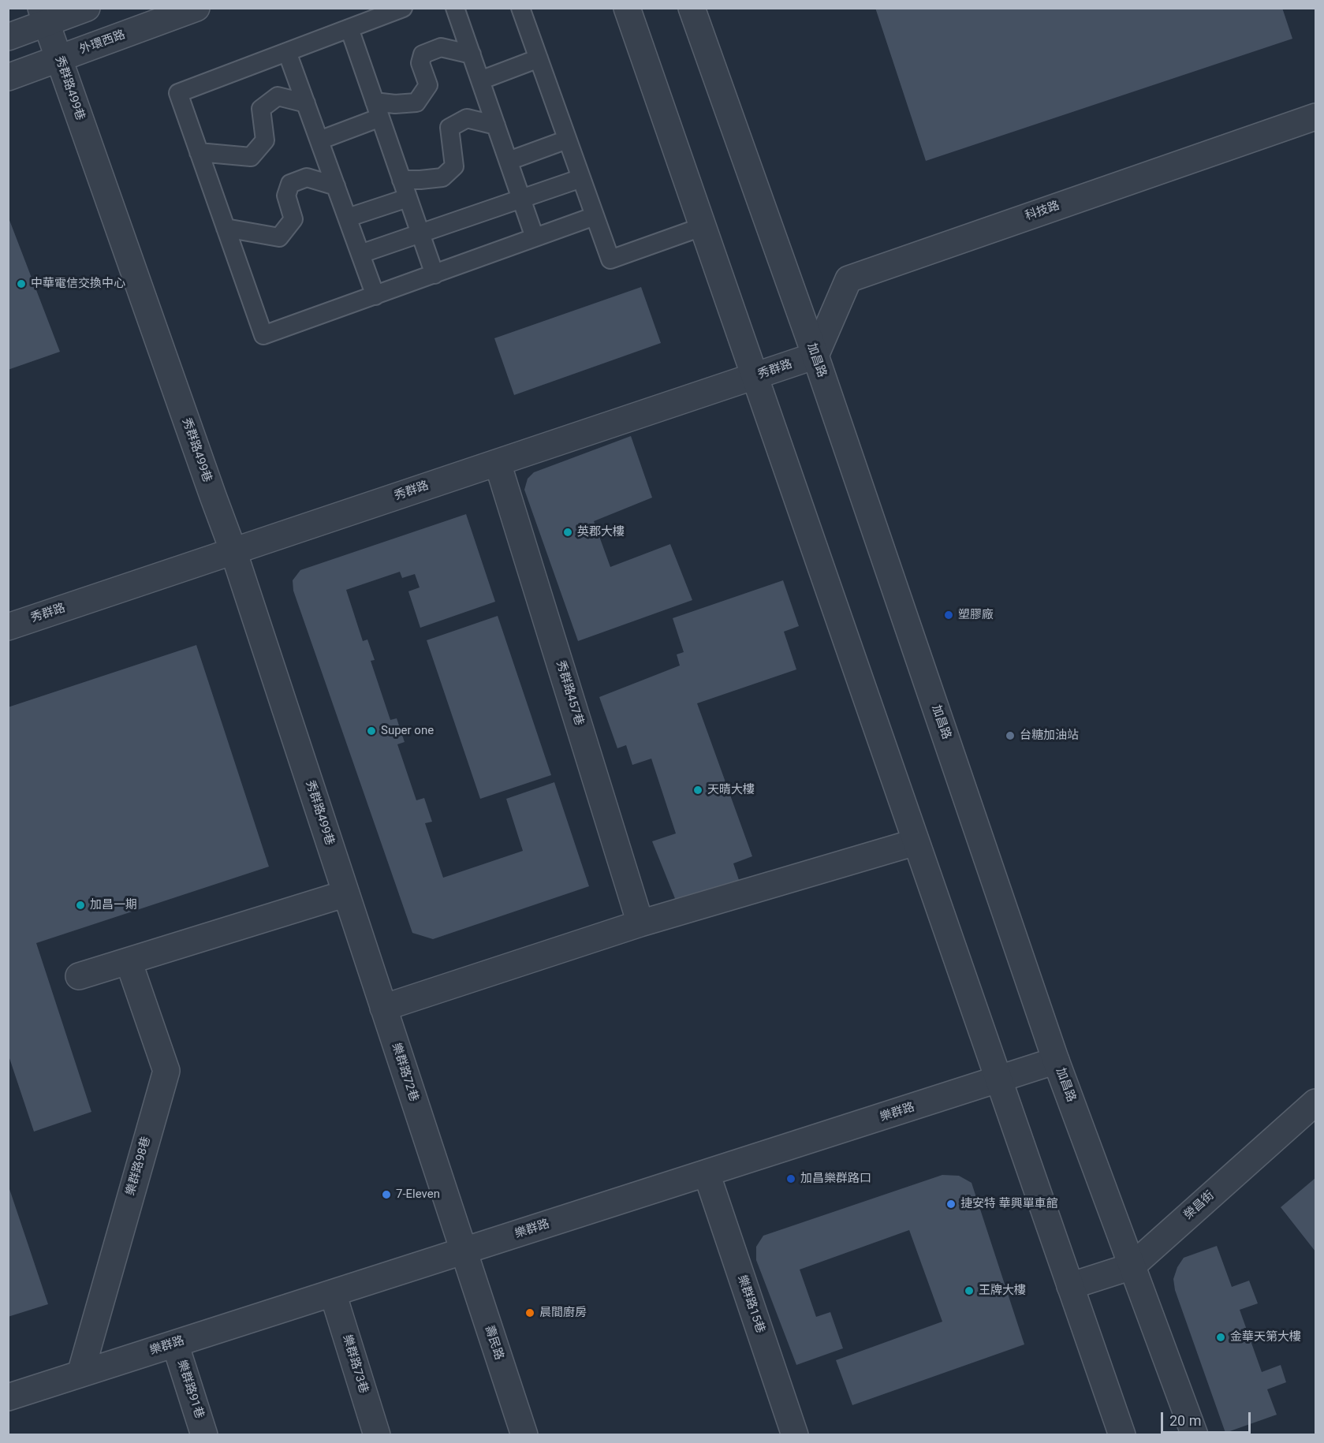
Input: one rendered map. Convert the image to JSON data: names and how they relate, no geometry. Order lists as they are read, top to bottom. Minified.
{"streets":{"street":["外環西路","秀群路499巷","科技路","加昌路","秀群路","秀群路457巷","樂群路72巷","樂群路","樂群路98巷","榮昌街","樂群路15巷","壽民路","樂群路73巷","樂群路91巷"]},"crossings":[["外環西路","秀群路499巷"],["秀群路499巷","秀群路"],["秀群路499巷","樂群路72巷"],["科技路","加昌路"],["科技路","秀群路"],["加昌路","秀群路"],["加昌路","樂群路"],["加昌路","榮昌街"],["秀群路","秀群路457巷"],["樂群路72巷","樂群路"],["樂群路72巷","壽民路"],["樂群路","樂群路98巷"],["樂群路","樂群路15巷"],["樂群路","壽民路"],["樂群路","樂群路73巷"],["樂群路","樂群路91巷"]],"places":["中華電信交換中心","英郡大樓","塑膠廠","Super one","台糖加油站","天晴大樓","加昌一期","加昌樂群路口","7-Eleven","捷安特 華興單車館","王牌大樓","晨間廚房","金華天第大樓"],"scale_bar":"20 m"}
